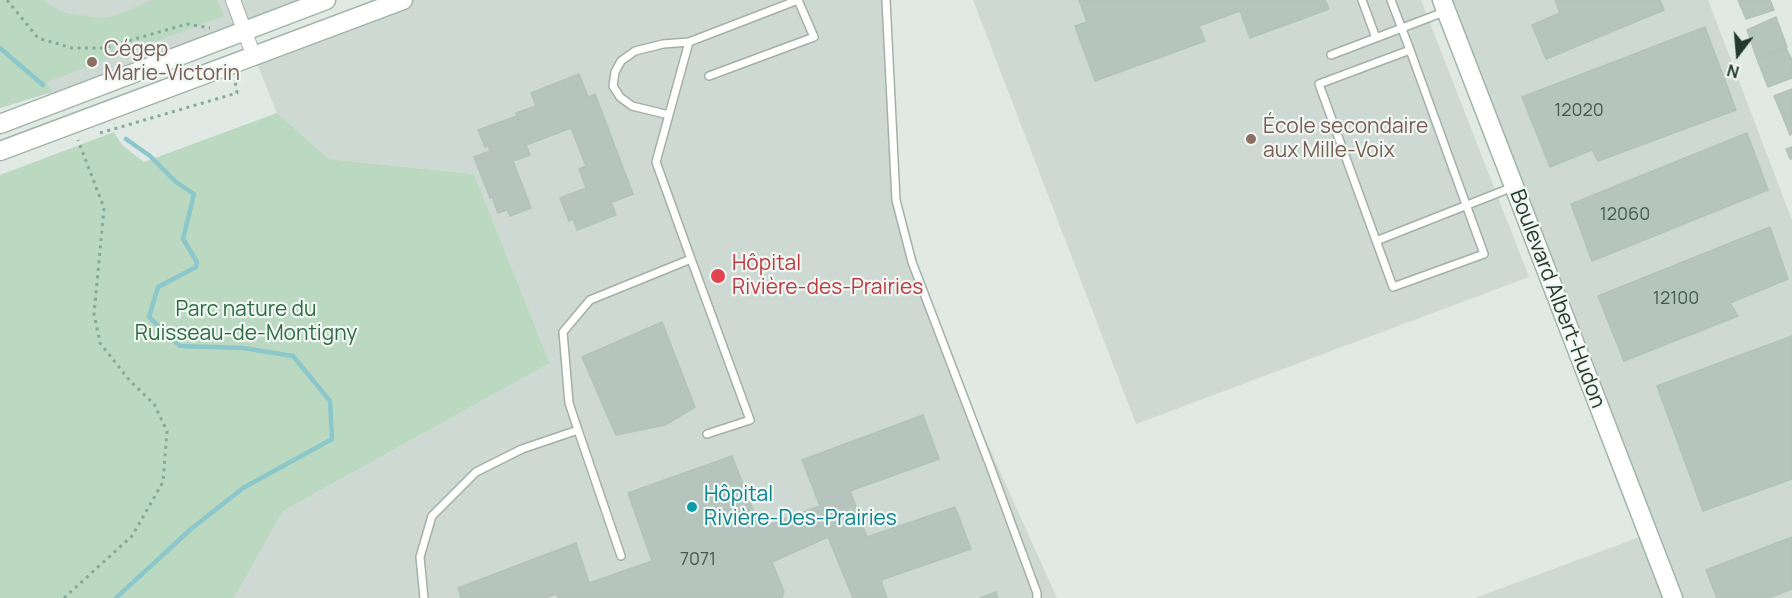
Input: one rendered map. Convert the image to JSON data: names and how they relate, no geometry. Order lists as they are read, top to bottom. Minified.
{"streets":{"street":["Boulevard Albert-Hudon"]},"parks":["Parc nature du Ruisseau-de-Montigny"],"places":["Cégep Marie-Victorin","École secondaire aux Mille-Voix","Hôpital Rivière-des-Prairies","Hôpital Rivière-Des-Prairies"],"house_numbers":["12020","12060","12100","7071"],"north":"bottom"}
